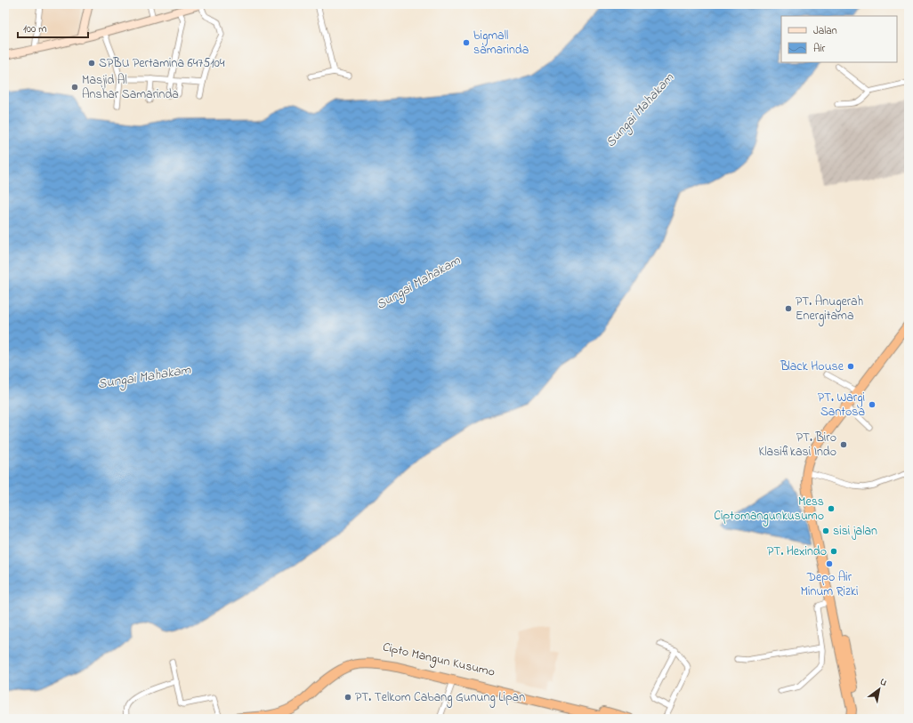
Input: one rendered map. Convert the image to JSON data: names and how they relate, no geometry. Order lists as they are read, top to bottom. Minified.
{"streets":{"highway":["Cipto Mangun Kusumo"]},"water":["Sungai Mahakam"],"places":["bigmall samarinda","SPBU Pertamina 6475104","Masjid Al Anshar Samarinda","PT. Anugerah Energitama","Black House","PT. Wargi Santosa","PT. Biro Klasifikasi Indo","Mess Ciptomangunkusumo","sisi jalan","PT. Hexindo","Depo Air Minum Rizki","PT. Telkom Cabang Gunung Lipan"],"legend":["Jalan","Air"],"scale_bar":"100 m","north":"top right"}
